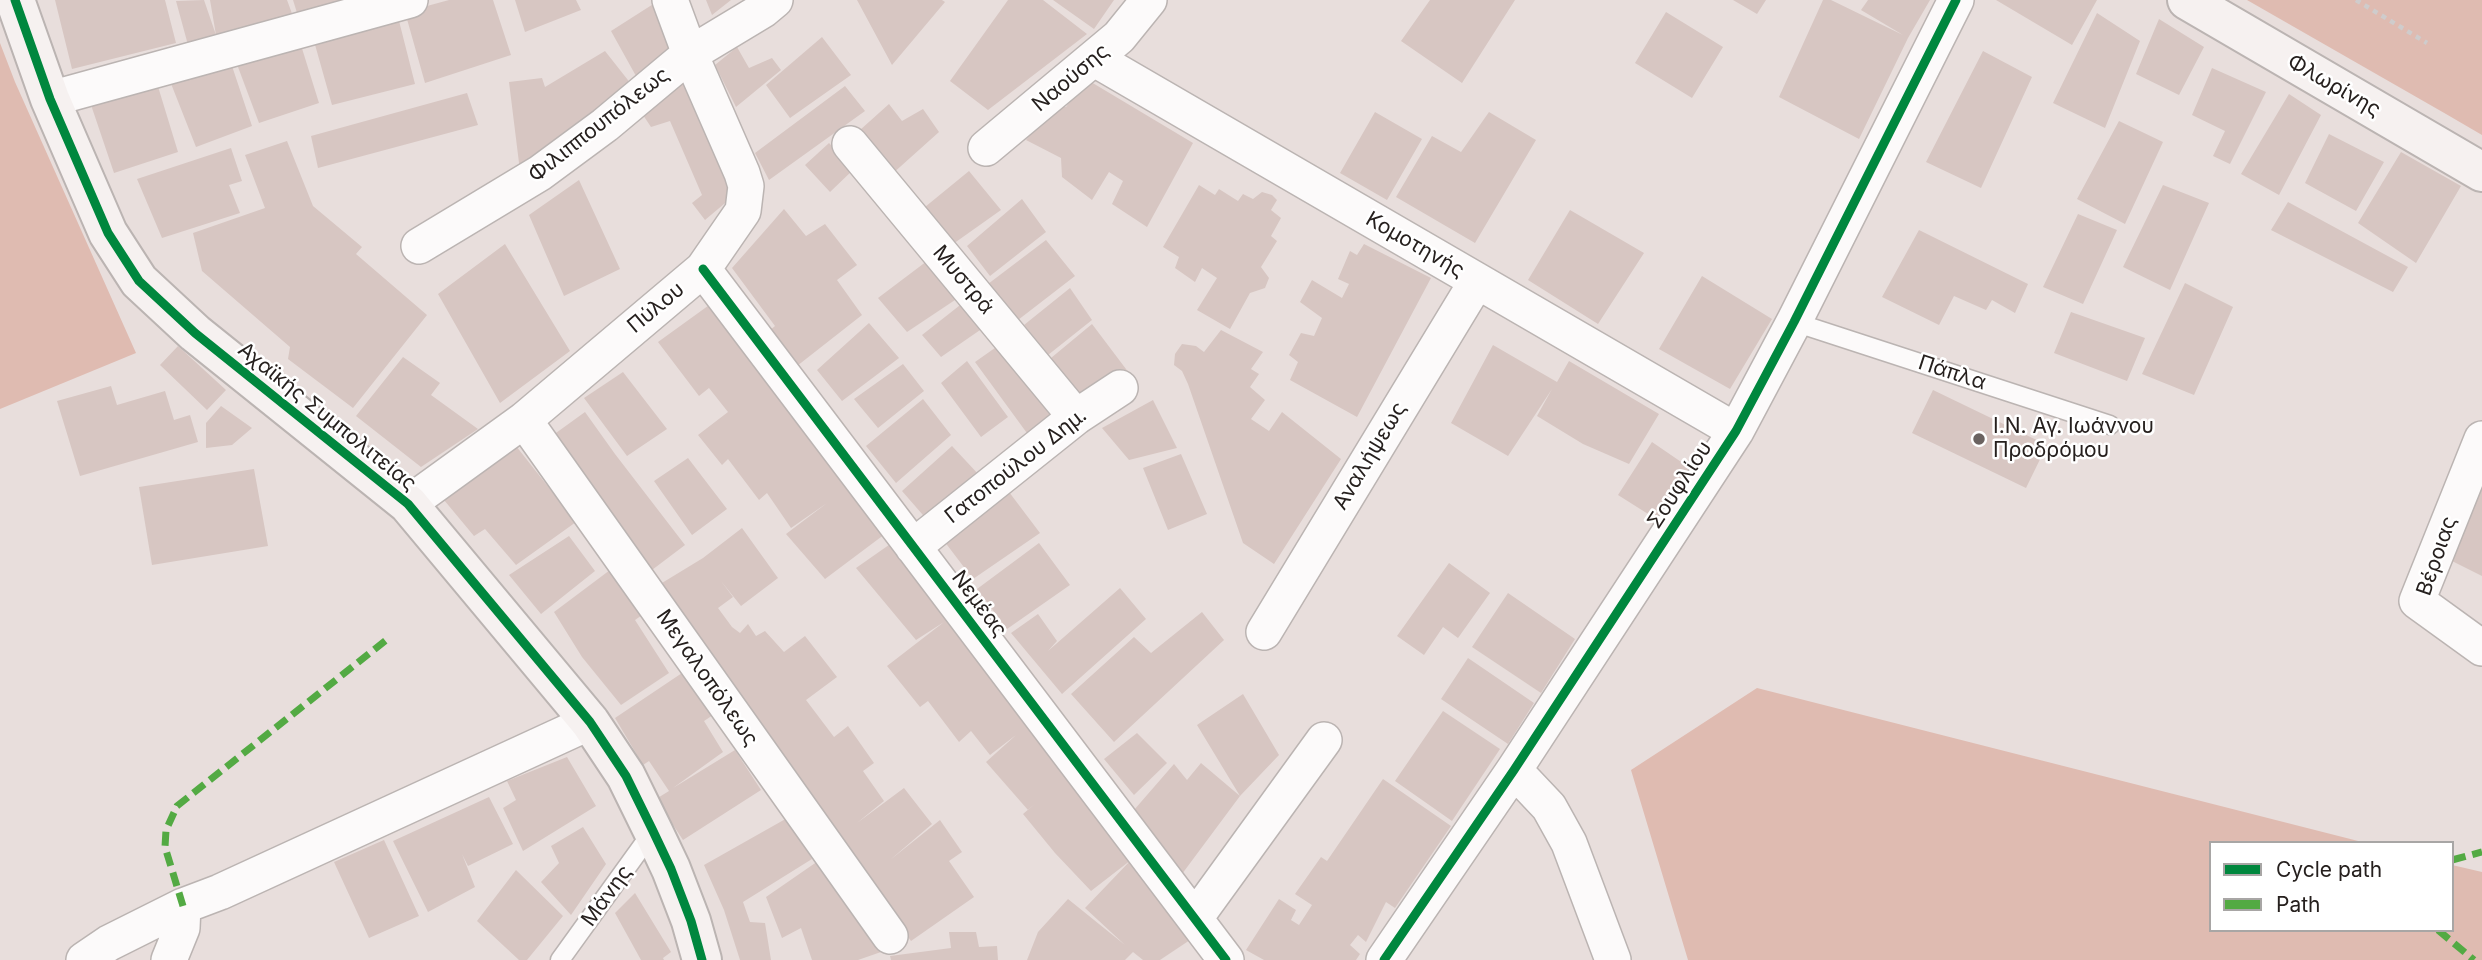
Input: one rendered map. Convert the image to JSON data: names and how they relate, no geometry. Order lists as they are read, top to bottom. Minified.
{"streets":{"street":["Ναούσης","Φλωρίνης","Φιλιππουπόλεως","Κομοτηνής","Μυστρά","Πύλου","Αχαϊκής Συμπολιτείας","Αναλήψεως","Γατοπούλου Δημ.","Σουφλίου","Βέροιας","Νεμέας","Μεγαλοπόλεως"],"lane":["Πάπλα","Μάνης"]},"crossings":[["Ναούσης","Κομοτηνής"],["Φιλιππουπόλεως","Πύλου"],["Κομοτηνής","Αναλήψεως"],["Κομοτηνής","Σουφλίου"],["Μυστρά","Γατοπούλου Δημ."],["Πύλου","Αχαϊκής Συμπολιτείας"],["Πύλου","Νεμέας"],["Πύλου","Μεγαλοπόλεως"],["Πάπλα","Σουφλίου"],["Αχαϊκής Συμπολιτείας","Μάνης"],["Γατοπούλου Δημ.","Νεμέας"]],"places":["Ι.Ν. Αγ. Ιωάννου Προδρόμου"],"legend":["Cycle path","Path"]}
